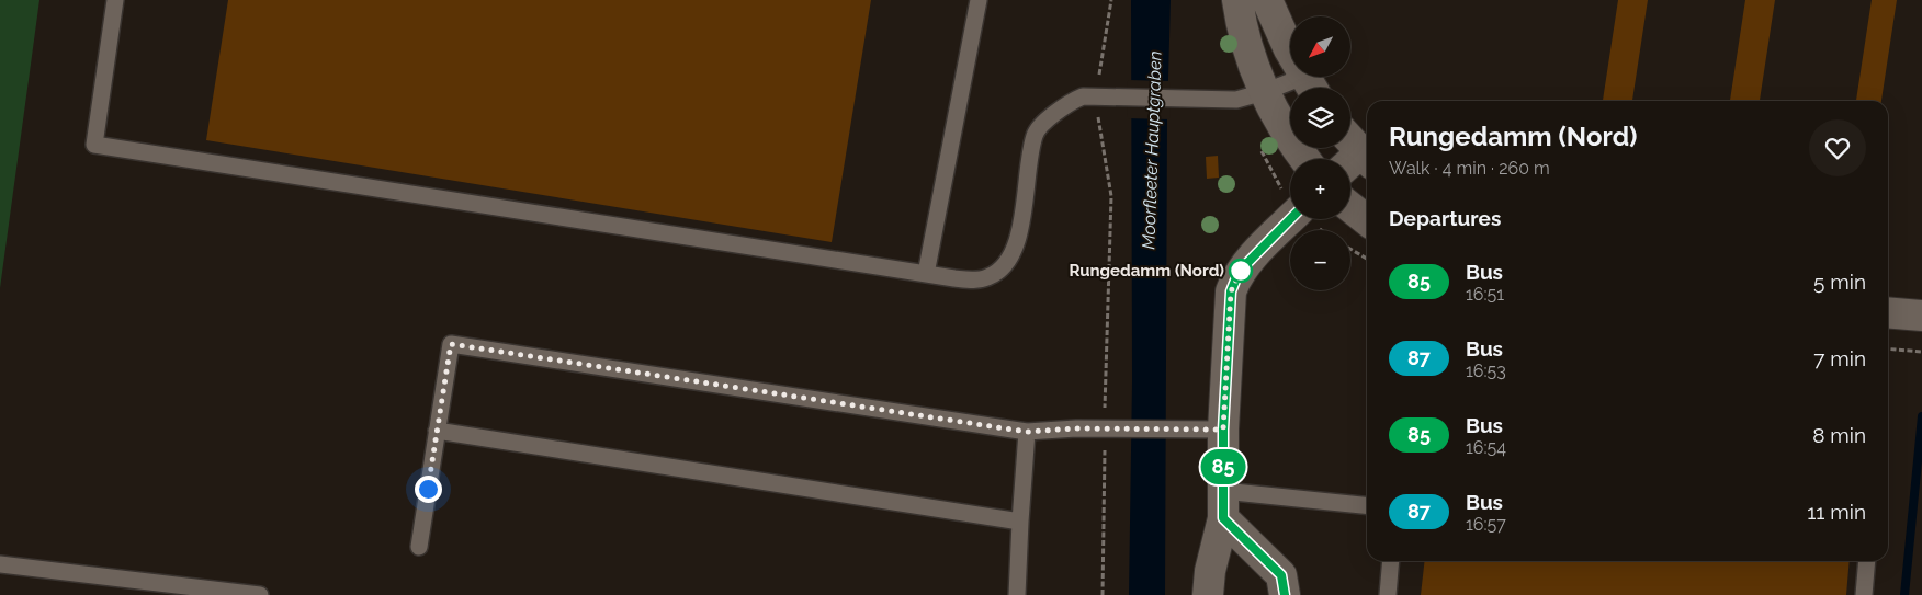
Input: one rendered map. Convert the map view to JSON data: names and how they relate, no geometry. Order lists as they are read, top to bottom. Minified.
{"water":["Moorfleeter Hauptgraben"],"places":["Rungedamm (Nord)"],"lines":["bus line 85"],"north":"bottom left","page":{"on_map":"85","map_buttons":["+","−"],"heading":[["Rungedamm (Nord)","Walk · 4 min · 260 m"],"Departures"],"list":[{"mark":"85","name":"Bus","note":"16:51","value":"5 min"},{"mark":"87","name":"Bus","note":"16:53","value":"7 min"},{"mark":"85","name":"Bus","note":"16:54","value":"8 min"},{"mark":"87","name":"Bus","note":"16:57","value":"11 min"}]}}
